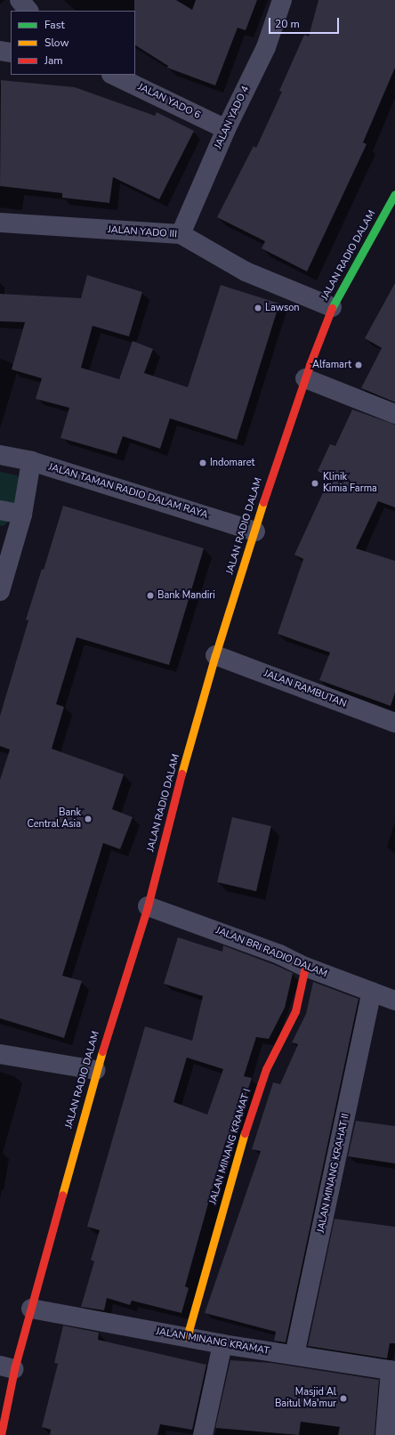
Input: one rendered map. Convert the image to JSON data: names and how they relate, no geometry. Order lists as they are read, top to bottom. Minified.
{"streets":{"main road":["JALAN RADIO DALAM","JALAN MINANG KRAMAT I"],"street":["JALAN YADO 6","JALAN YADO 4","JALAN YADO III","JALAN TAMAN RADIO DALAM RAYA","JALAN RAMBUTAN","JALAN BRI RADIO DALAM","JALAN MINANG KRAHAT II","JALAN MINANG KRAMAT"]},"crossings":[["JALAN YADO 6","JALAN YADO 4"],["JALAN YADO 4","JALAN YADO III"],["JALAN YADO III","JALAN RADIO DALAM"],["JALAN RADIO DALAM","JALAN TAMAN RADIO DALAM RAYA"],["JALAN RADIO DALAM","JALAN RAMBUTAN"],["JALAN RADIO DALAM","JALAN BRI RADIO DALAM"],["JALAN RADIO DALAM","JALAN MINANG KRAMAT"],["JALAN BRI RADIO DALAM","JALAN MINANG KRAMAT I"],["JALAN BRI RADIO DALAM","JALAN MINANG KRAHAT II"],["JALAN MINANG KRAMAT I","JALAN MINANG KRAMAT"],["JALAN MINANG KRAHAT II","JALAN MINANG KRAMAT"]],"places":["Lawson","Alfamart","Indomaret","Klinik Kimia Farma","Bank Mandiri","Bank Central Asia","Masjid Al Baitul Ma'mur"],"legend":["Fast","Slow","Jam"],"scale_bar":"20 m"}
